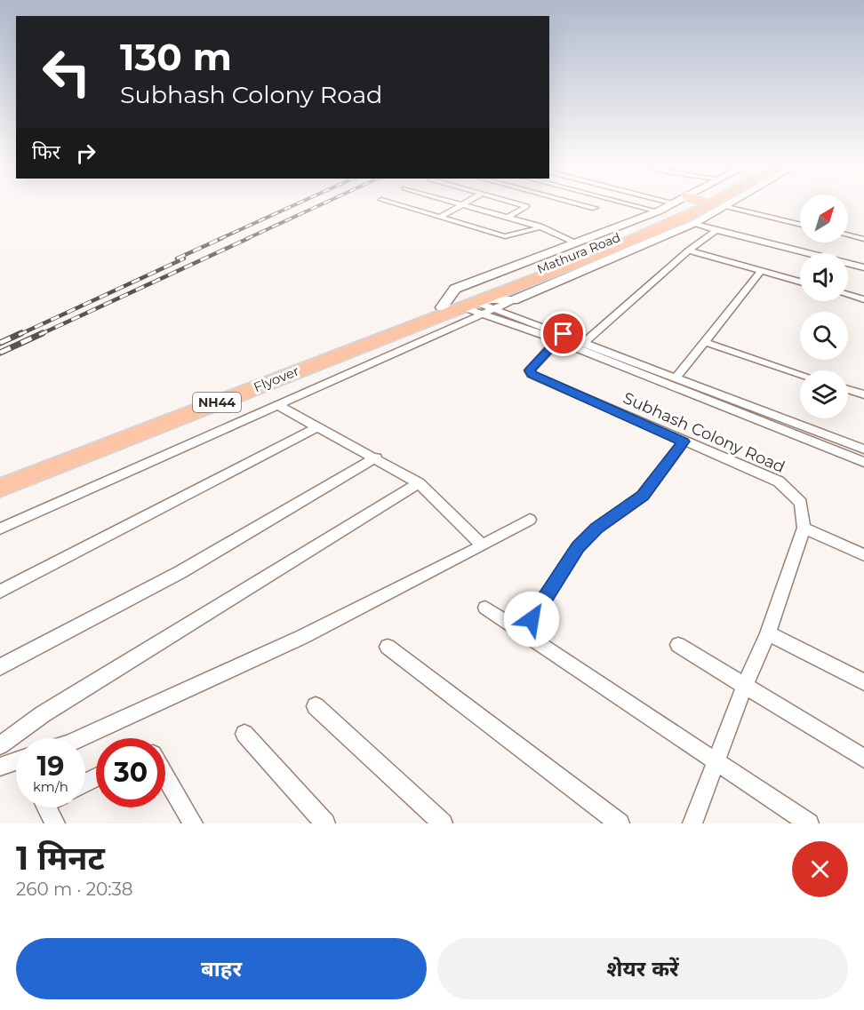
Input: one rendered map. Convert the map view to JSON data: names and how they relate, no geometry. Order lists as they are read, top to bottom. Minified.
{"streets":{"highway":["Mathura Road","Flyover","NH44"],"street":["Subhash Colony Road"]},"crossings":[["Mathura Road","Flyover"]],"north":"top right","page":{"turn":["130 m","Subhash Colony Road"],"then":"फिर","speed":"19 km/h","limit":"30","heading":["1 मिनट","260 m · 20:38"],"buttons":["बाहर","शेयर करें"]}}
